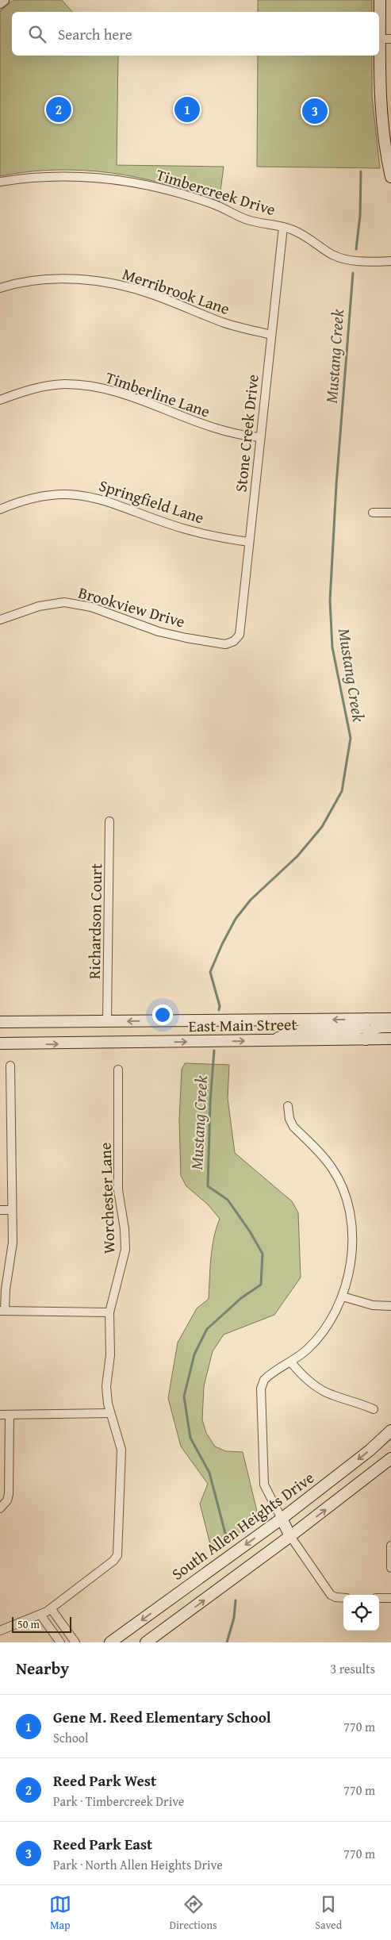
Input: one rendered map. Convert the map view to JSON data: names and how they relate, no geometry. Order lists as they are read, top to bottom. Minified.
{"streets":{"main road":["East Main Street","South Allen Heights Drive"],"street":["Timbercreek Drive","Merribrook Lane","Timberline Lane","Stone Creek Drive","Springfield Lane","Brookview Drive","Richardson Court","Worchester Lane"]},"crossings":[["Timbercreek Drive","Stone Creek Drive"],["Merribrook Lane","Stone Creek Drive"],["Timberline Lane","Stone Creek Drive"],["Stone Creek Drive","Springfield Lane"],["Stone Creek Drive","Brookview Drive"],["Richardson Court","East Main Street"]],"water":["Mustang Creek"],"scale_bar":"50 m","page":{"search":"Search here","pins":["1","2","3"],"scale":"50 m","heading":["Nearby","3 results"],"list":[{"mark":"1","name":"Gene M. Reed Elementary School","note":"School","value":"770 m"},{"mark":"2","name":"Reed Park West","note":"Park · Timbercreek Drive","value":"770 m"},{"mark":"3","name":"Reed Park East","note":"Park · North Allen Heights Drive","value":"770 m"}],"nav":["Map","Directions","Saved"]}}
